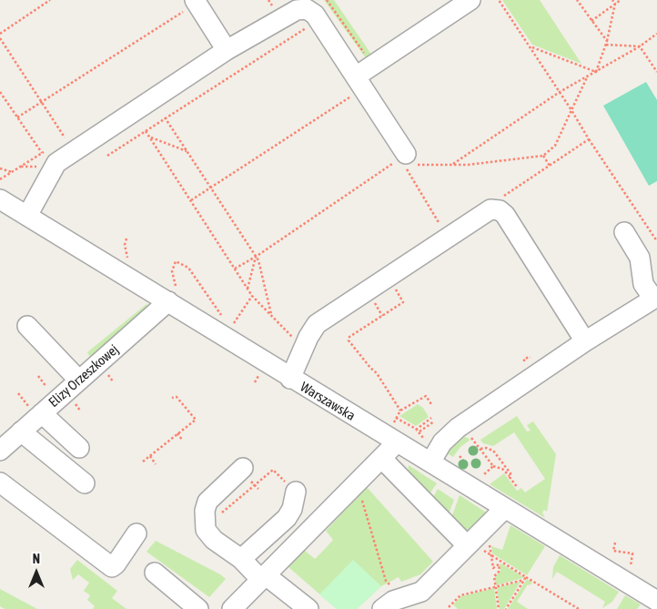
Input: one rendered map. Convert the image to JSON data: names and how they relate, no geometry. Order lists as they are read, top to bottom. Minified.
{"streets":{"street":["Elizy Orzeszkowej","Warszawska"]},"crossings":[["Elizy Orzeszkowej","Warszawska"]],"north":"top"}
